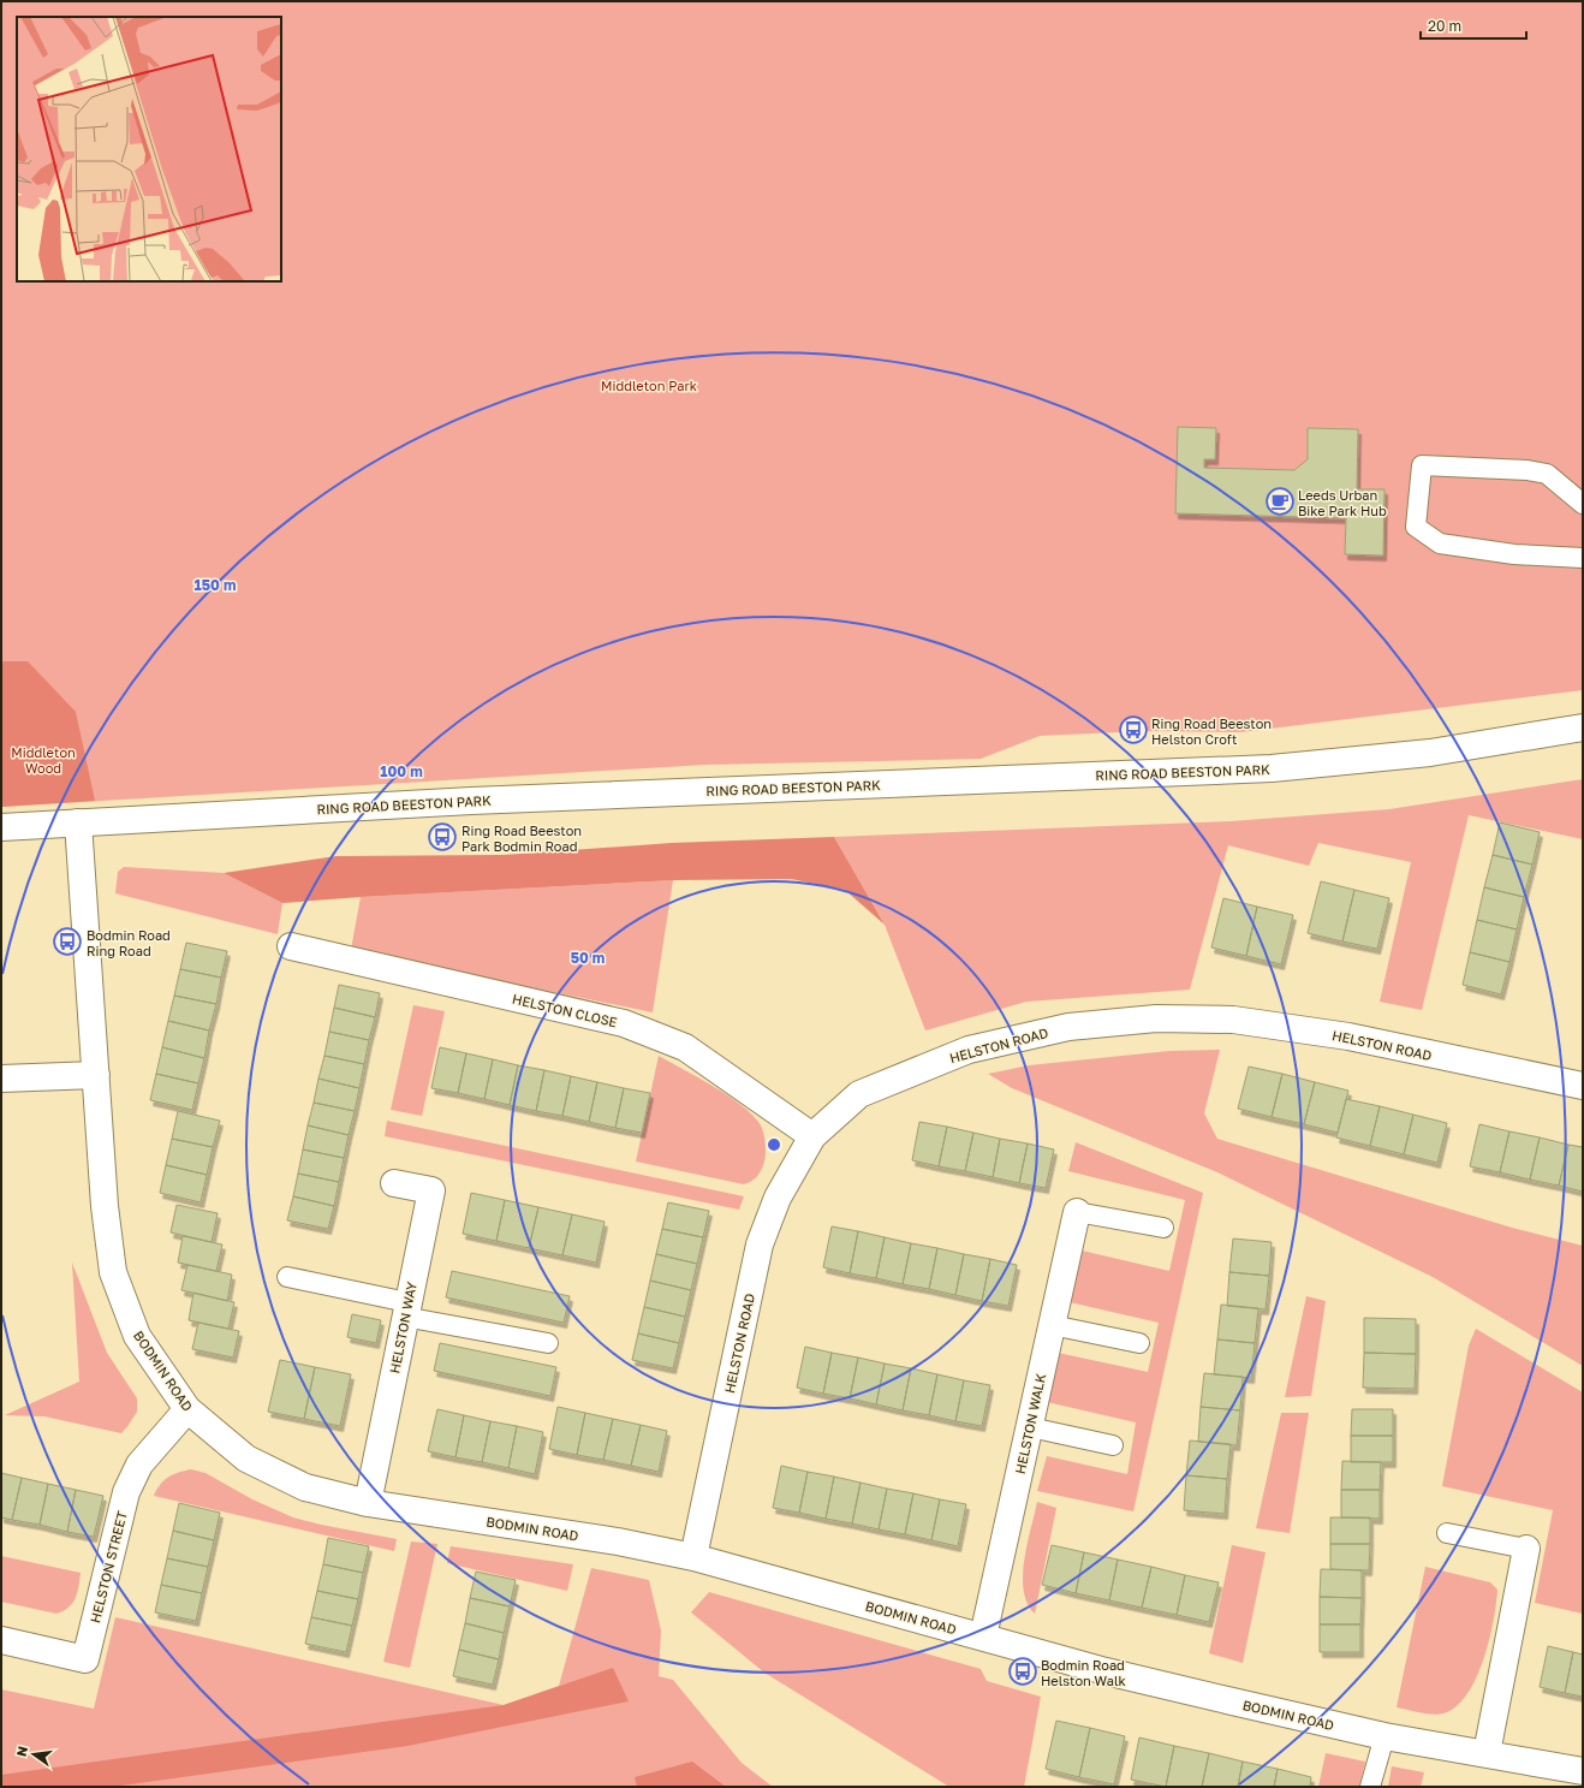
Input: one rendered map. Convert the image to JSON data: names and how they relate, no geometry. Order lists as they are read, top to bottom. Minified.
{"streets":{"street":["RING ROAD BEESTON PARK","HELSTON CLOSE","HELSTON ROAD","HELSTON WAY","BODMIN ROAD","HELSTON WALK","HELSTON STREET"]},"crossings":[["RING ROAD BEESTON PARK","BODMIN ROAD"],["HELSTON CLOSE","HELSTON ROAD"],["HELSTON ROAD","BODMIN ROAD"],["HELSTON WAY","BODMIN ROAD"],["BODMIN ROAD","HELSTON WALK"],["BODMIN ROAD","HELSTON STREET"]],"parks":["Middleton Park","Middleton Wood"],"places":{"cafe":["Leeds Urban Bike Park Hub"],"bus stop":["Ring Road Beeston Helston Croft","Ring Road Beeston Park Bodmin Road","Bodmin Road Ring Road","Bodmin Road Helston Walk"]},"scale_bar":"20 m","north":"left","rings":["150 m","100 m","50 m"]}
